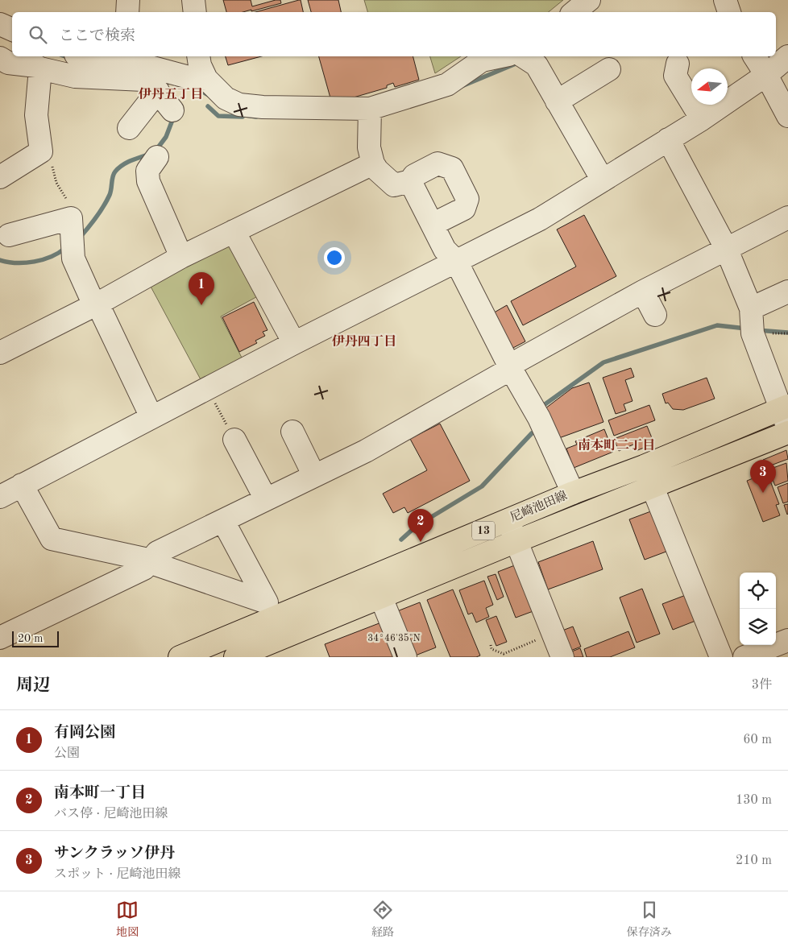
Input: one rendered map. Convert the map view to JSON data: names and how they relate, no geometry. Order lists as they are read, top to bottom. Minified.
{"streets":{"main road":["尼崎池田線","13"]},"districts":["伊丹五丁目","伊丹四丁目","南本町二丁目"],"scale_bar":"20 m","north":"left","page":{"search":"ここで検索","pins":["1","3","2"],"scale":"20 m","heading":["周辺","3件"],"list":[{"mark":"1","name":"有岡公園","note":"公園","value":"60 m"},{"mark":"2","name":"南本町一丁目","note":"バス停 · 尼崎池田線","value":"130 m"},{"mark":"3","name":"サンクラッソ伊丹","note":"スポット · 尼崎池田線","value":"210 m"}],"nav":["地図","経路","保存済み"]},"coordinates":["34°46'35\"N"]}
